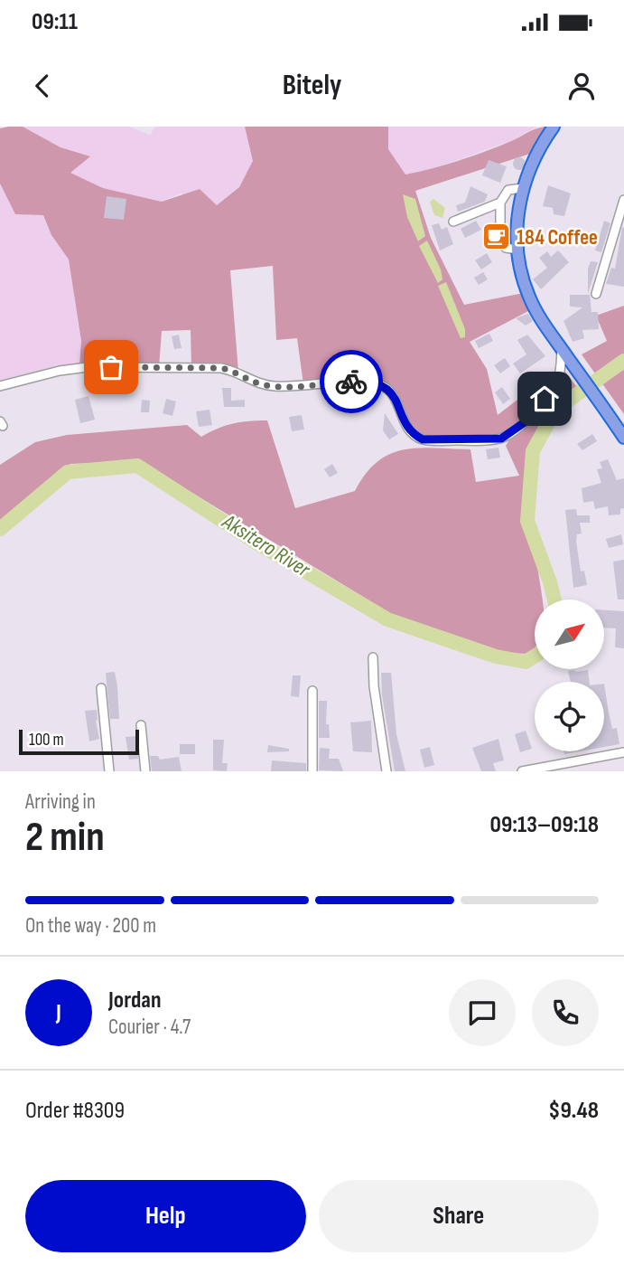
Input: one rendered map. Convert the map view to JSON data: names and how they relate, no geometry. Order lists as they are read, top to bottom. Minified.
{"water":["Aksitero River"],"places":{"cafe":["184 Coffee"]},"scale_bar":"100 m","north":"top right","page":{"status":"09:11","header":"Bitely","scale":"100 m","heading":["2 min","Arriving in","09:13–09:18"],"panel":["Jordan","Courier · 4.7","Order #8309","$9.48"],"bar":"On the way · 200 m","round":"J","buttons":["Help","Share"]}}
